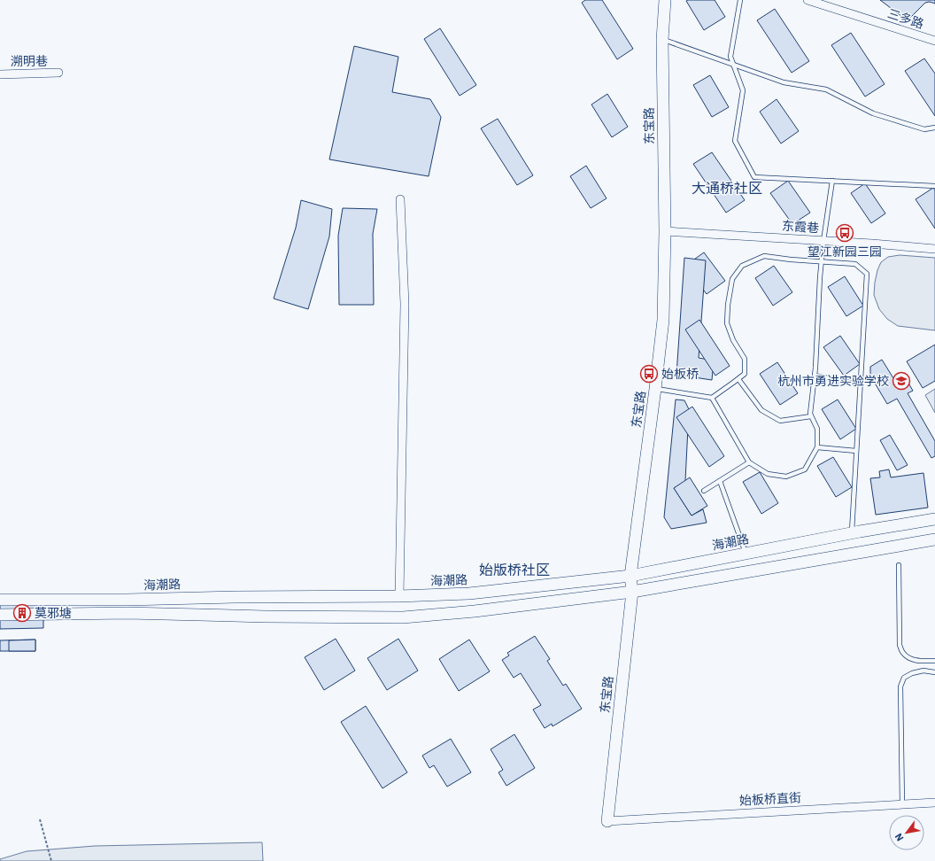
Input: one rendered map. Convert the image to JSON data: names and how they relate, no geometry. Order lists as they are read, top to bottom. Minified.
{"streets":{"main road":["东宝路","海潮路"],"street":["三多路","溯明巷","东霞巷","始板桥直街"]},"crossings":[["东宝路","东霞巷"],["东宝路","海潮路"],["东宝路","始板桥直街"]],"districts":["大通桥社区","始版桥社区"],"places":{"bus stop":["望江新园三园","始板桥"],"school or university":["杭州市勇进实验学校"],"building":["莫邪塘"]},"north":"bottom left"}
